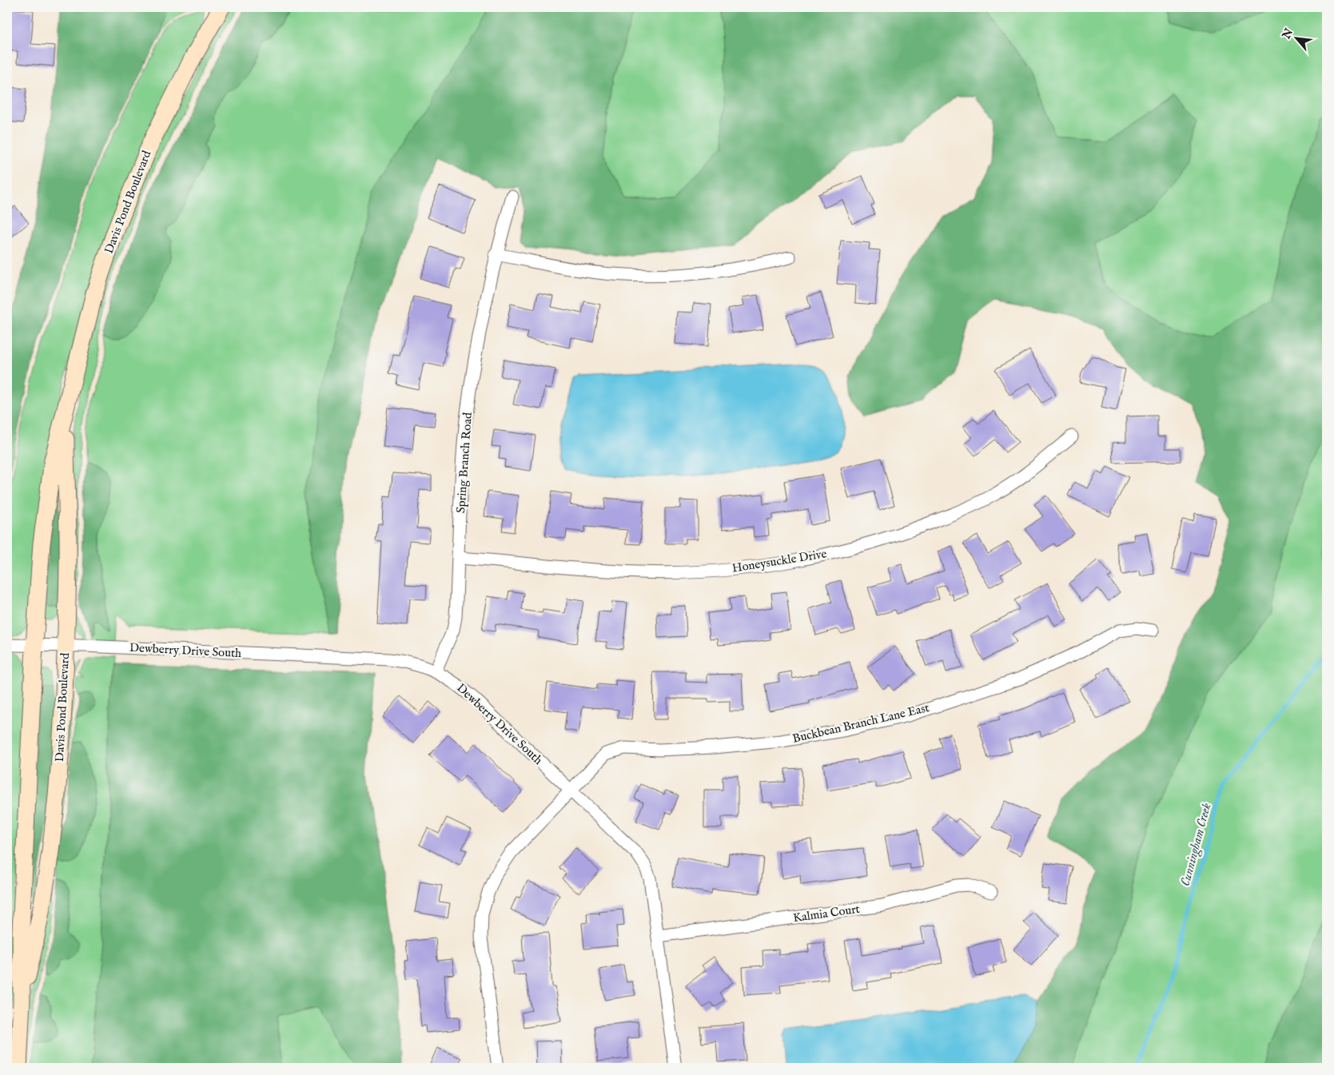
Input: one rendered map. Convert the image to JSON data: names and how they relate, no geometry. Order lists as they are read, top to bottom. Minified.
{"streets":{"street":["Davis Pond Boulevard","Spring Branch Road","Honeysuckle Drive","Dewberry Drive South","Buckbean Branch Lane East","Kalmia Court"]},"crossings":[["Davis Pond Boulevard","Dewberry Drive South"],["Spring Branch Road","Honeysuckle Drive"],["Spring Branch Road","Dewberry Drive South"],["Dewberry Drive South","Buckbean Branch Lane East"],["Dewberry Drive South","Kalmia Court"]],"water":["Cunningham Creek"],"north":"top left"}
